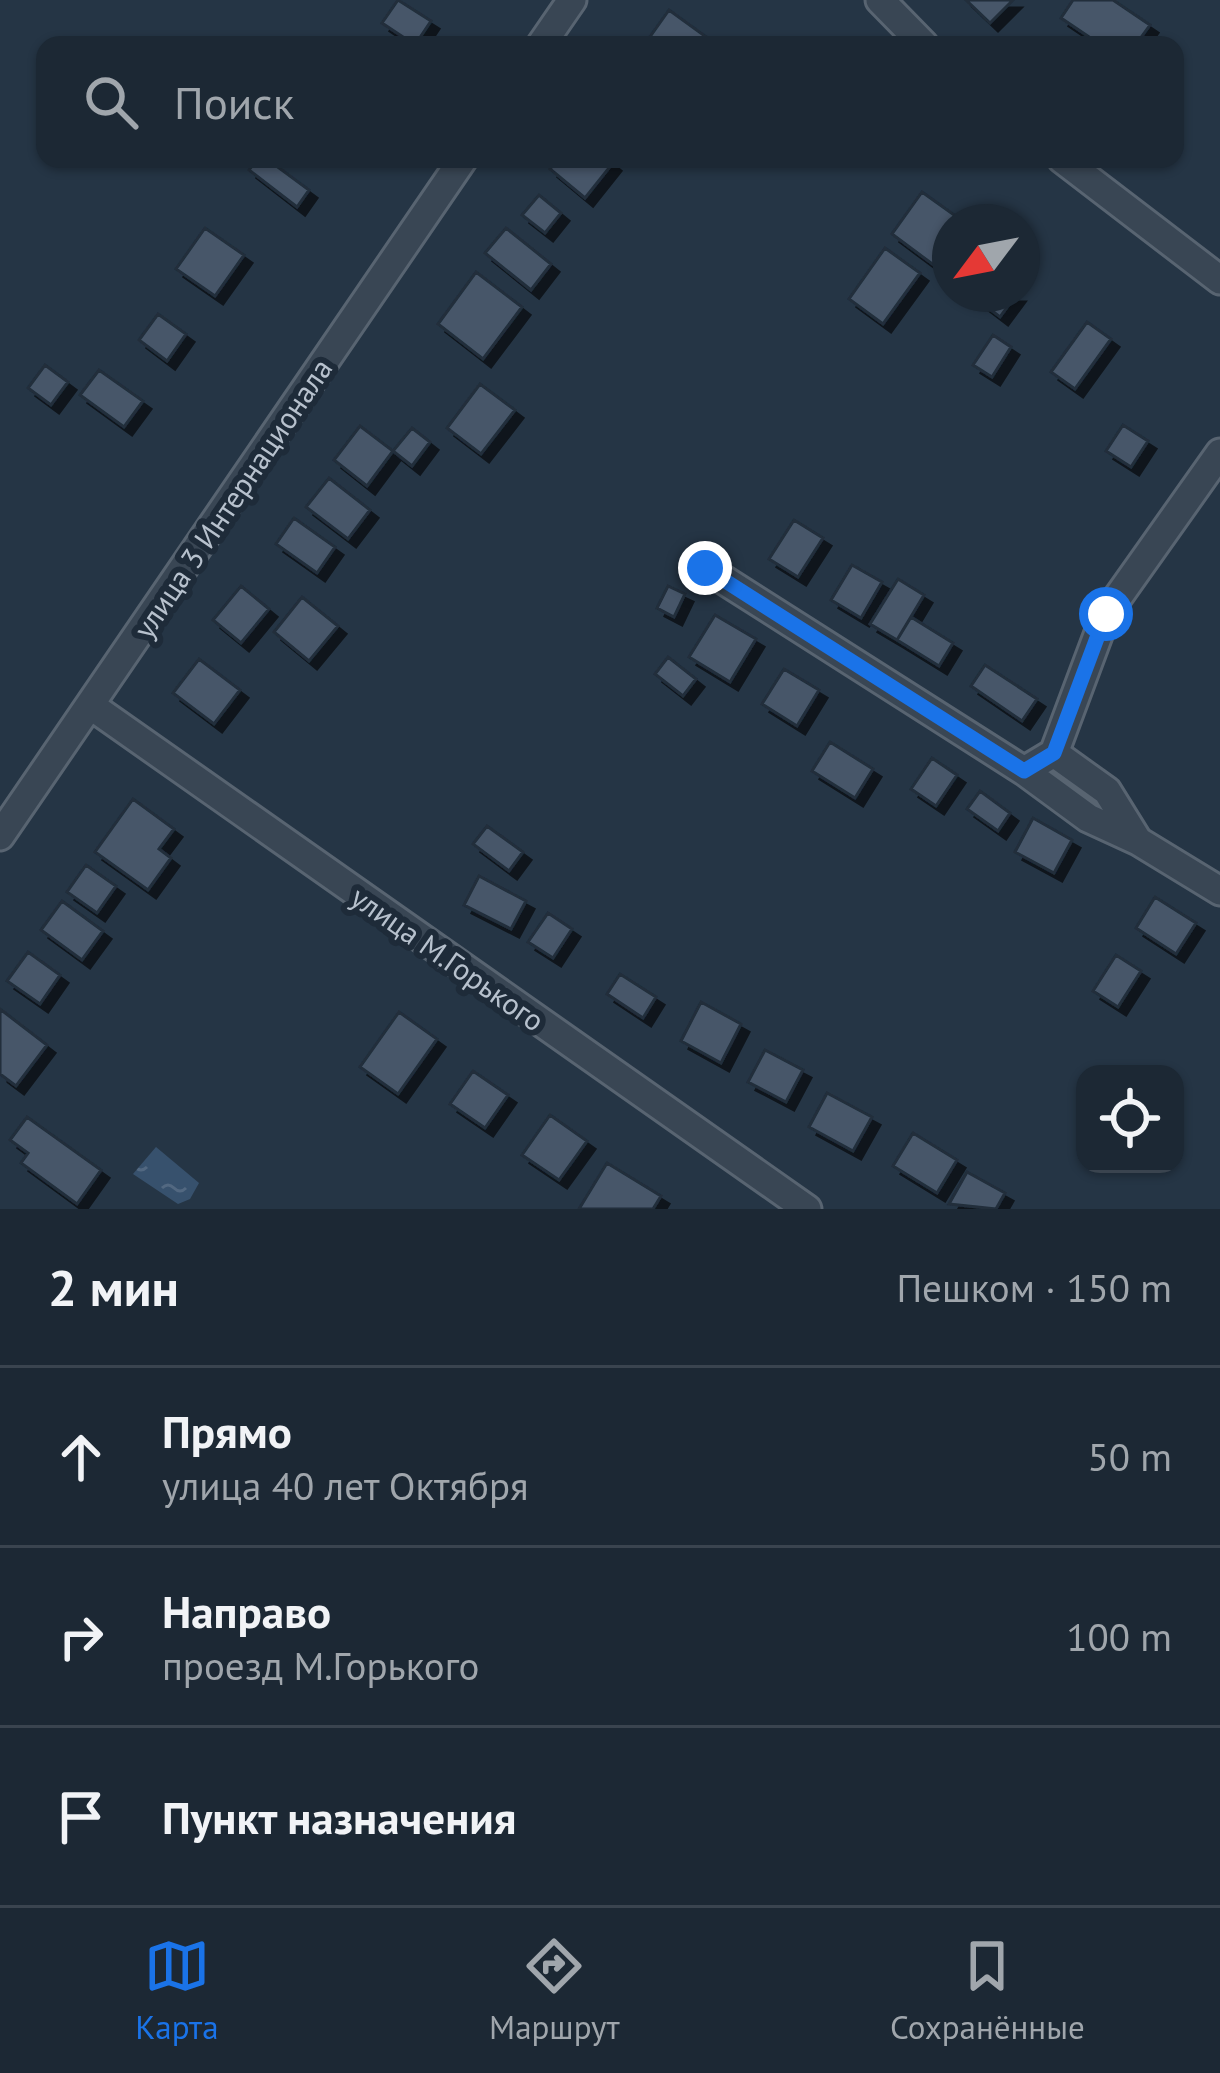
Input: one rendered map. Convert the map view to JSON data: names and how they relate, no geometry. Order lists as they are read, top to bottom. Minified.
{"streets":{"street":["улица 3 Интернационала","улица М.Горького"]},"crossings":[["улица 3 Интернационала","улица М.Горького"]],"north":"bottom left","page":{"search":"Поиск","heading":["2 мин","Пешком · 150 m"],"list":[["Прямо","улица 40 лет Октября","50 m"],["Направо","проезд М.Горького","100 m"],"Пункт назначения"],"nav":["Карта","Маршрут","Сохранённые"]}}
